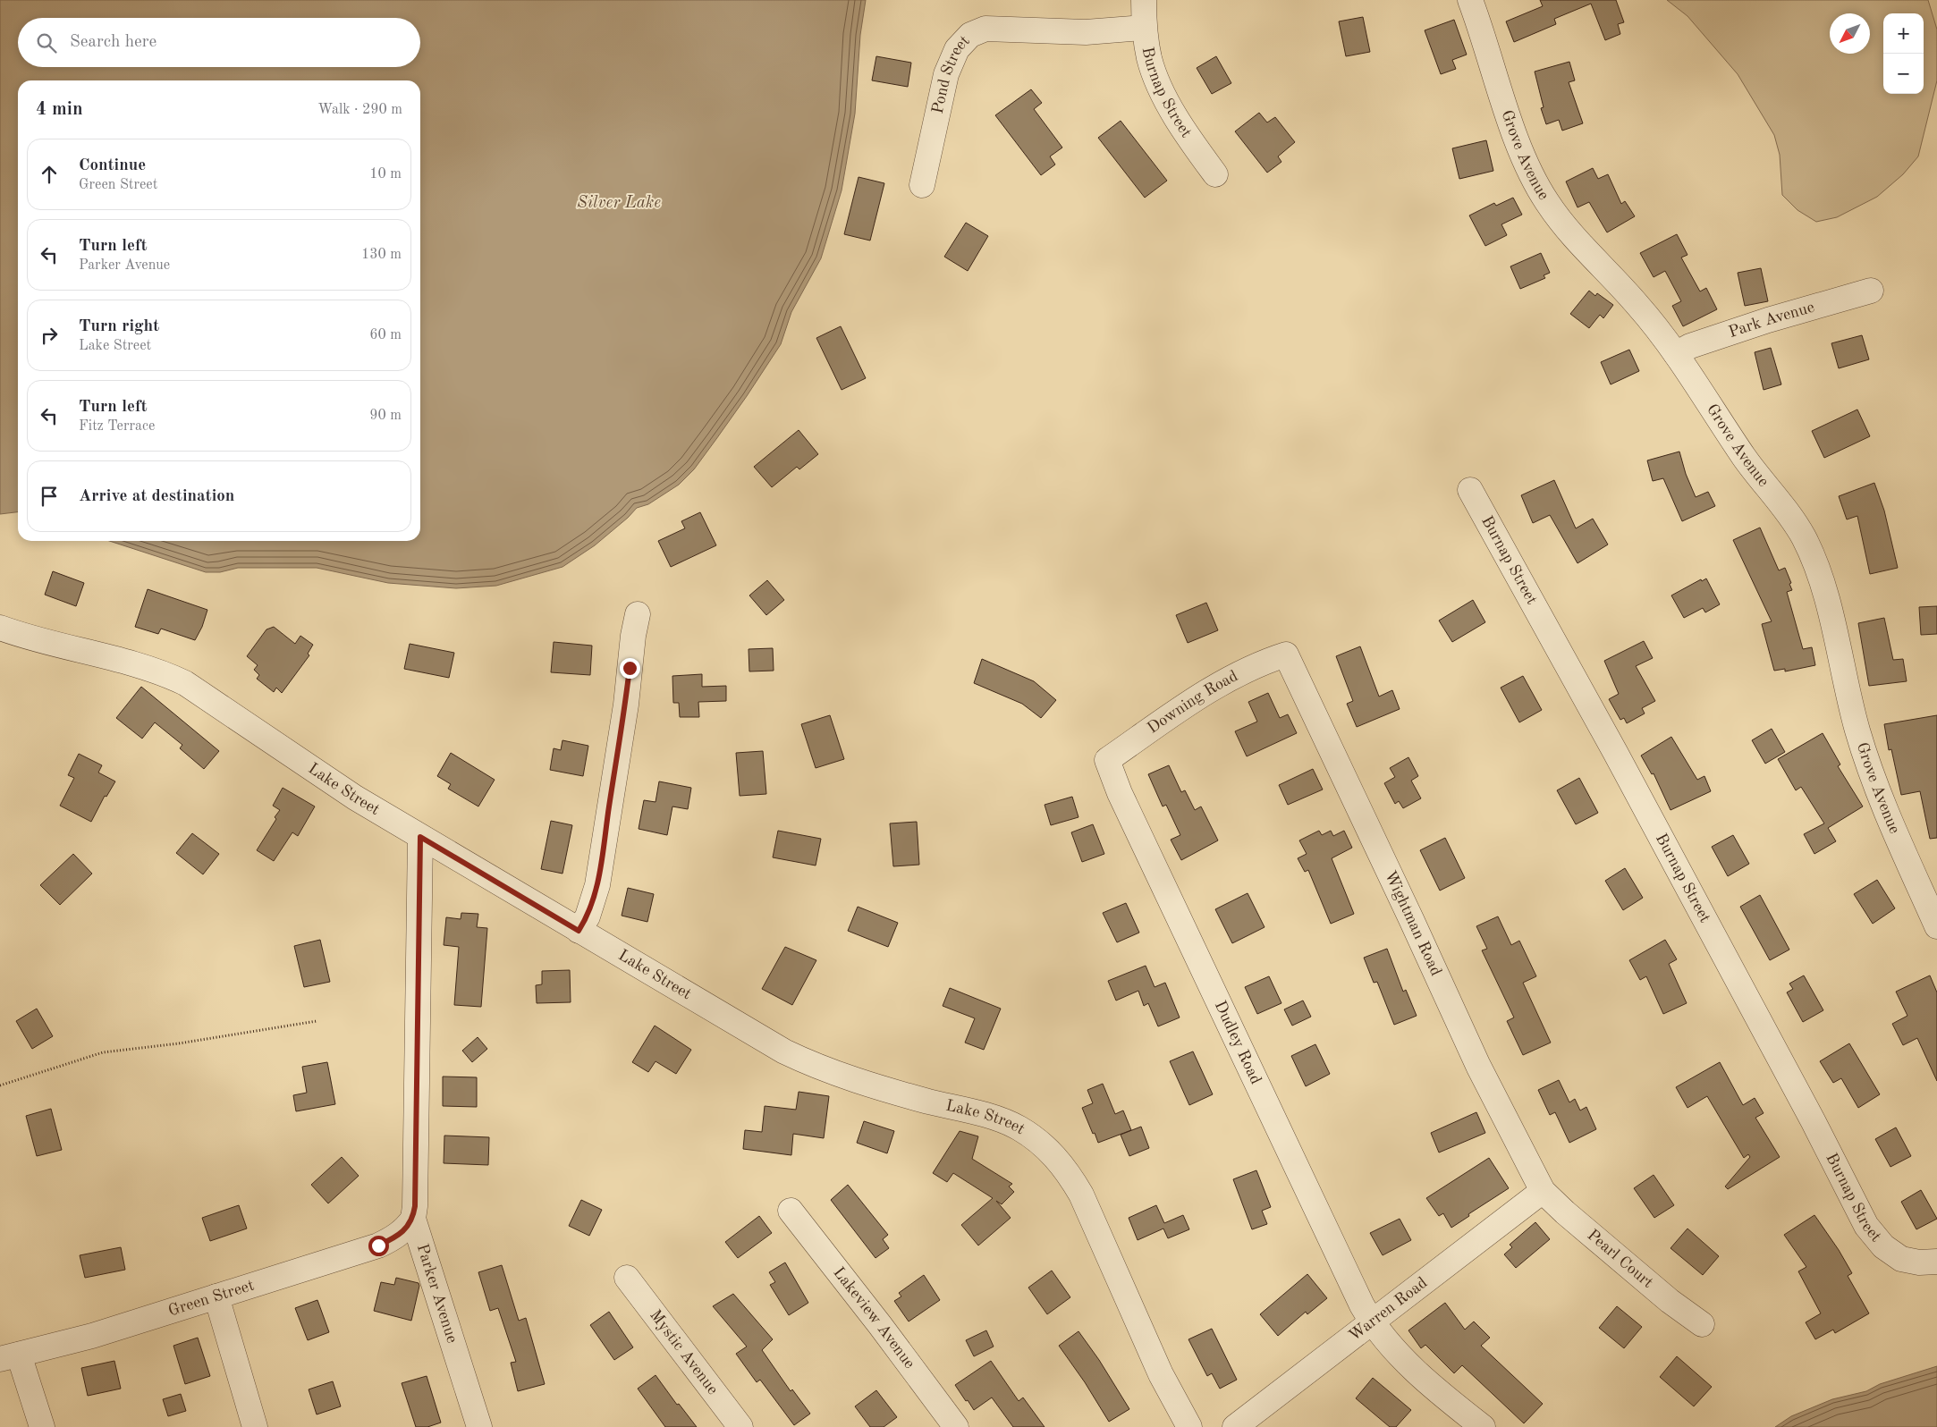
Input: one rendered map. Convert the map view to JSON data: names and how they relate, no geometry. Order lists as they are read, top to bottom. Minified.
{"streets":{"street":["Pond Street","Burnap Street","Grove Avenue","Park Avenue","Downing Road","Lake Street","Wightman Road","Dudley Road","Pearl Court","Parker Avenue","Green Street","Warren Road","Lakeview Avenue","Mystic Avenue"]},"crossings":[["Pond Street","Burnap Street"],["Grove Avenue","Park Avenue"],["Downing Road","Wightman Road"],["Downing Road","Dudley Road"],["Lake Street","Parker Avenue"],["Wightman Road","Pearl Court"],["Wightman Road","Warren Road"],["Dudley Road","Warren Road"],["Pearl Court","Warren Road"],["Parker Avenue","Green Street"]],"water":["Silver Lake"],"north":"bottom left","page":{"map_buttons":["+","−"],"search":"Search here","heading":["4 min","Walk · 290 m"],"list":[["Continue","Green Street","10 m"],["Turn left","Parker Avenue","130 m"],["Turn right","Lake Street","60 m"],["Turn left","Fitz Terrace","90 m"],"Arrive at destination"]}}
